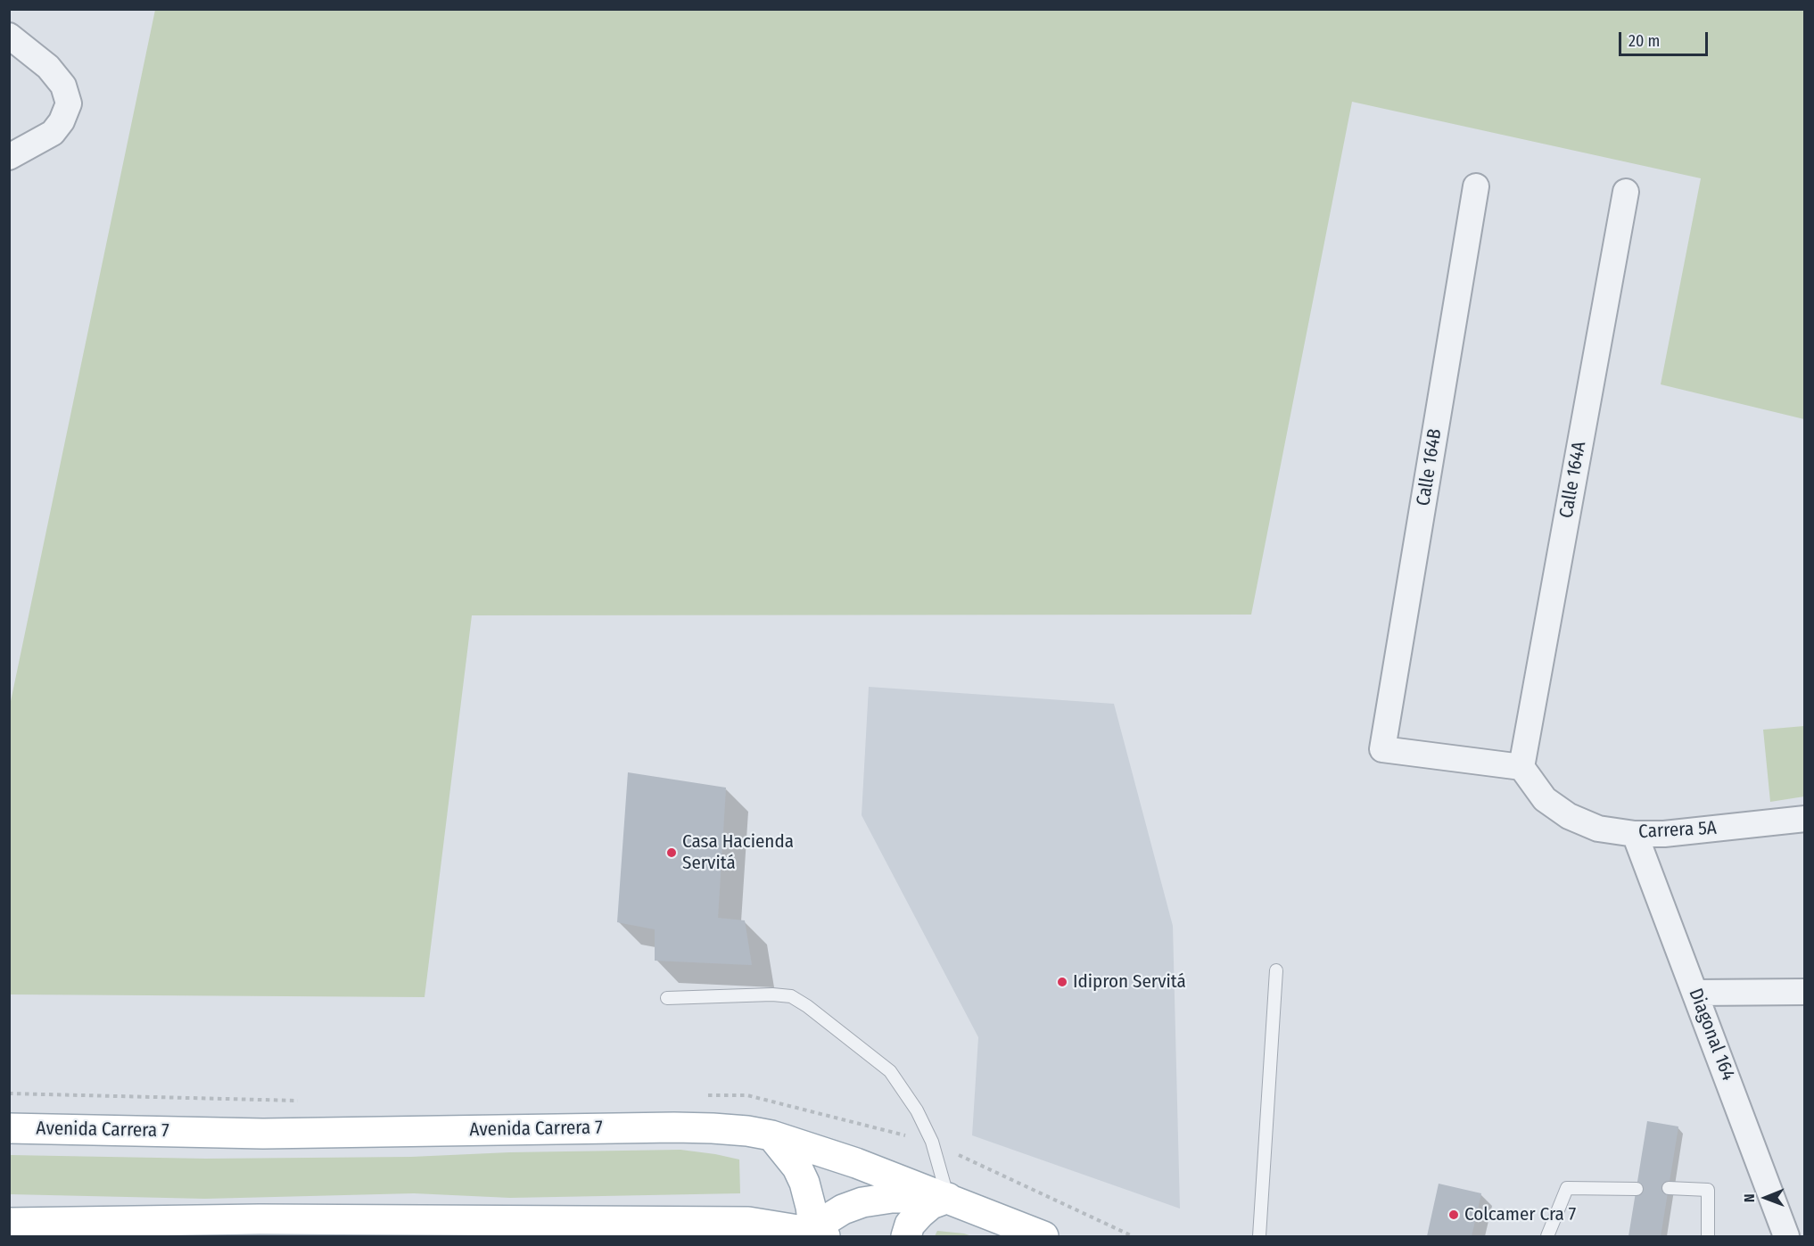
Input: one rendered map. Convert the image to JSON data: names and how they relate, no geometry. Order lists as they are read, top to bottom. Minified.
{"streets":{"main road":["Avenida Carrera 7"],"street":["Calle 164B","Calle 164A","Carrera 5A","Diagonal 164"]},"crossings":[["Calle 164B","Calle 164A"],["Calle 164B","Carrera 5A"],["Calle 164A","Carrera 5A"],["Carrera 5A","Diagonal 164"]],"places":["Casa Hacienda Servitá","Idipron Servitá","Colcamer Cra 7"],"scale_bar":"20 m","north":"left"}
